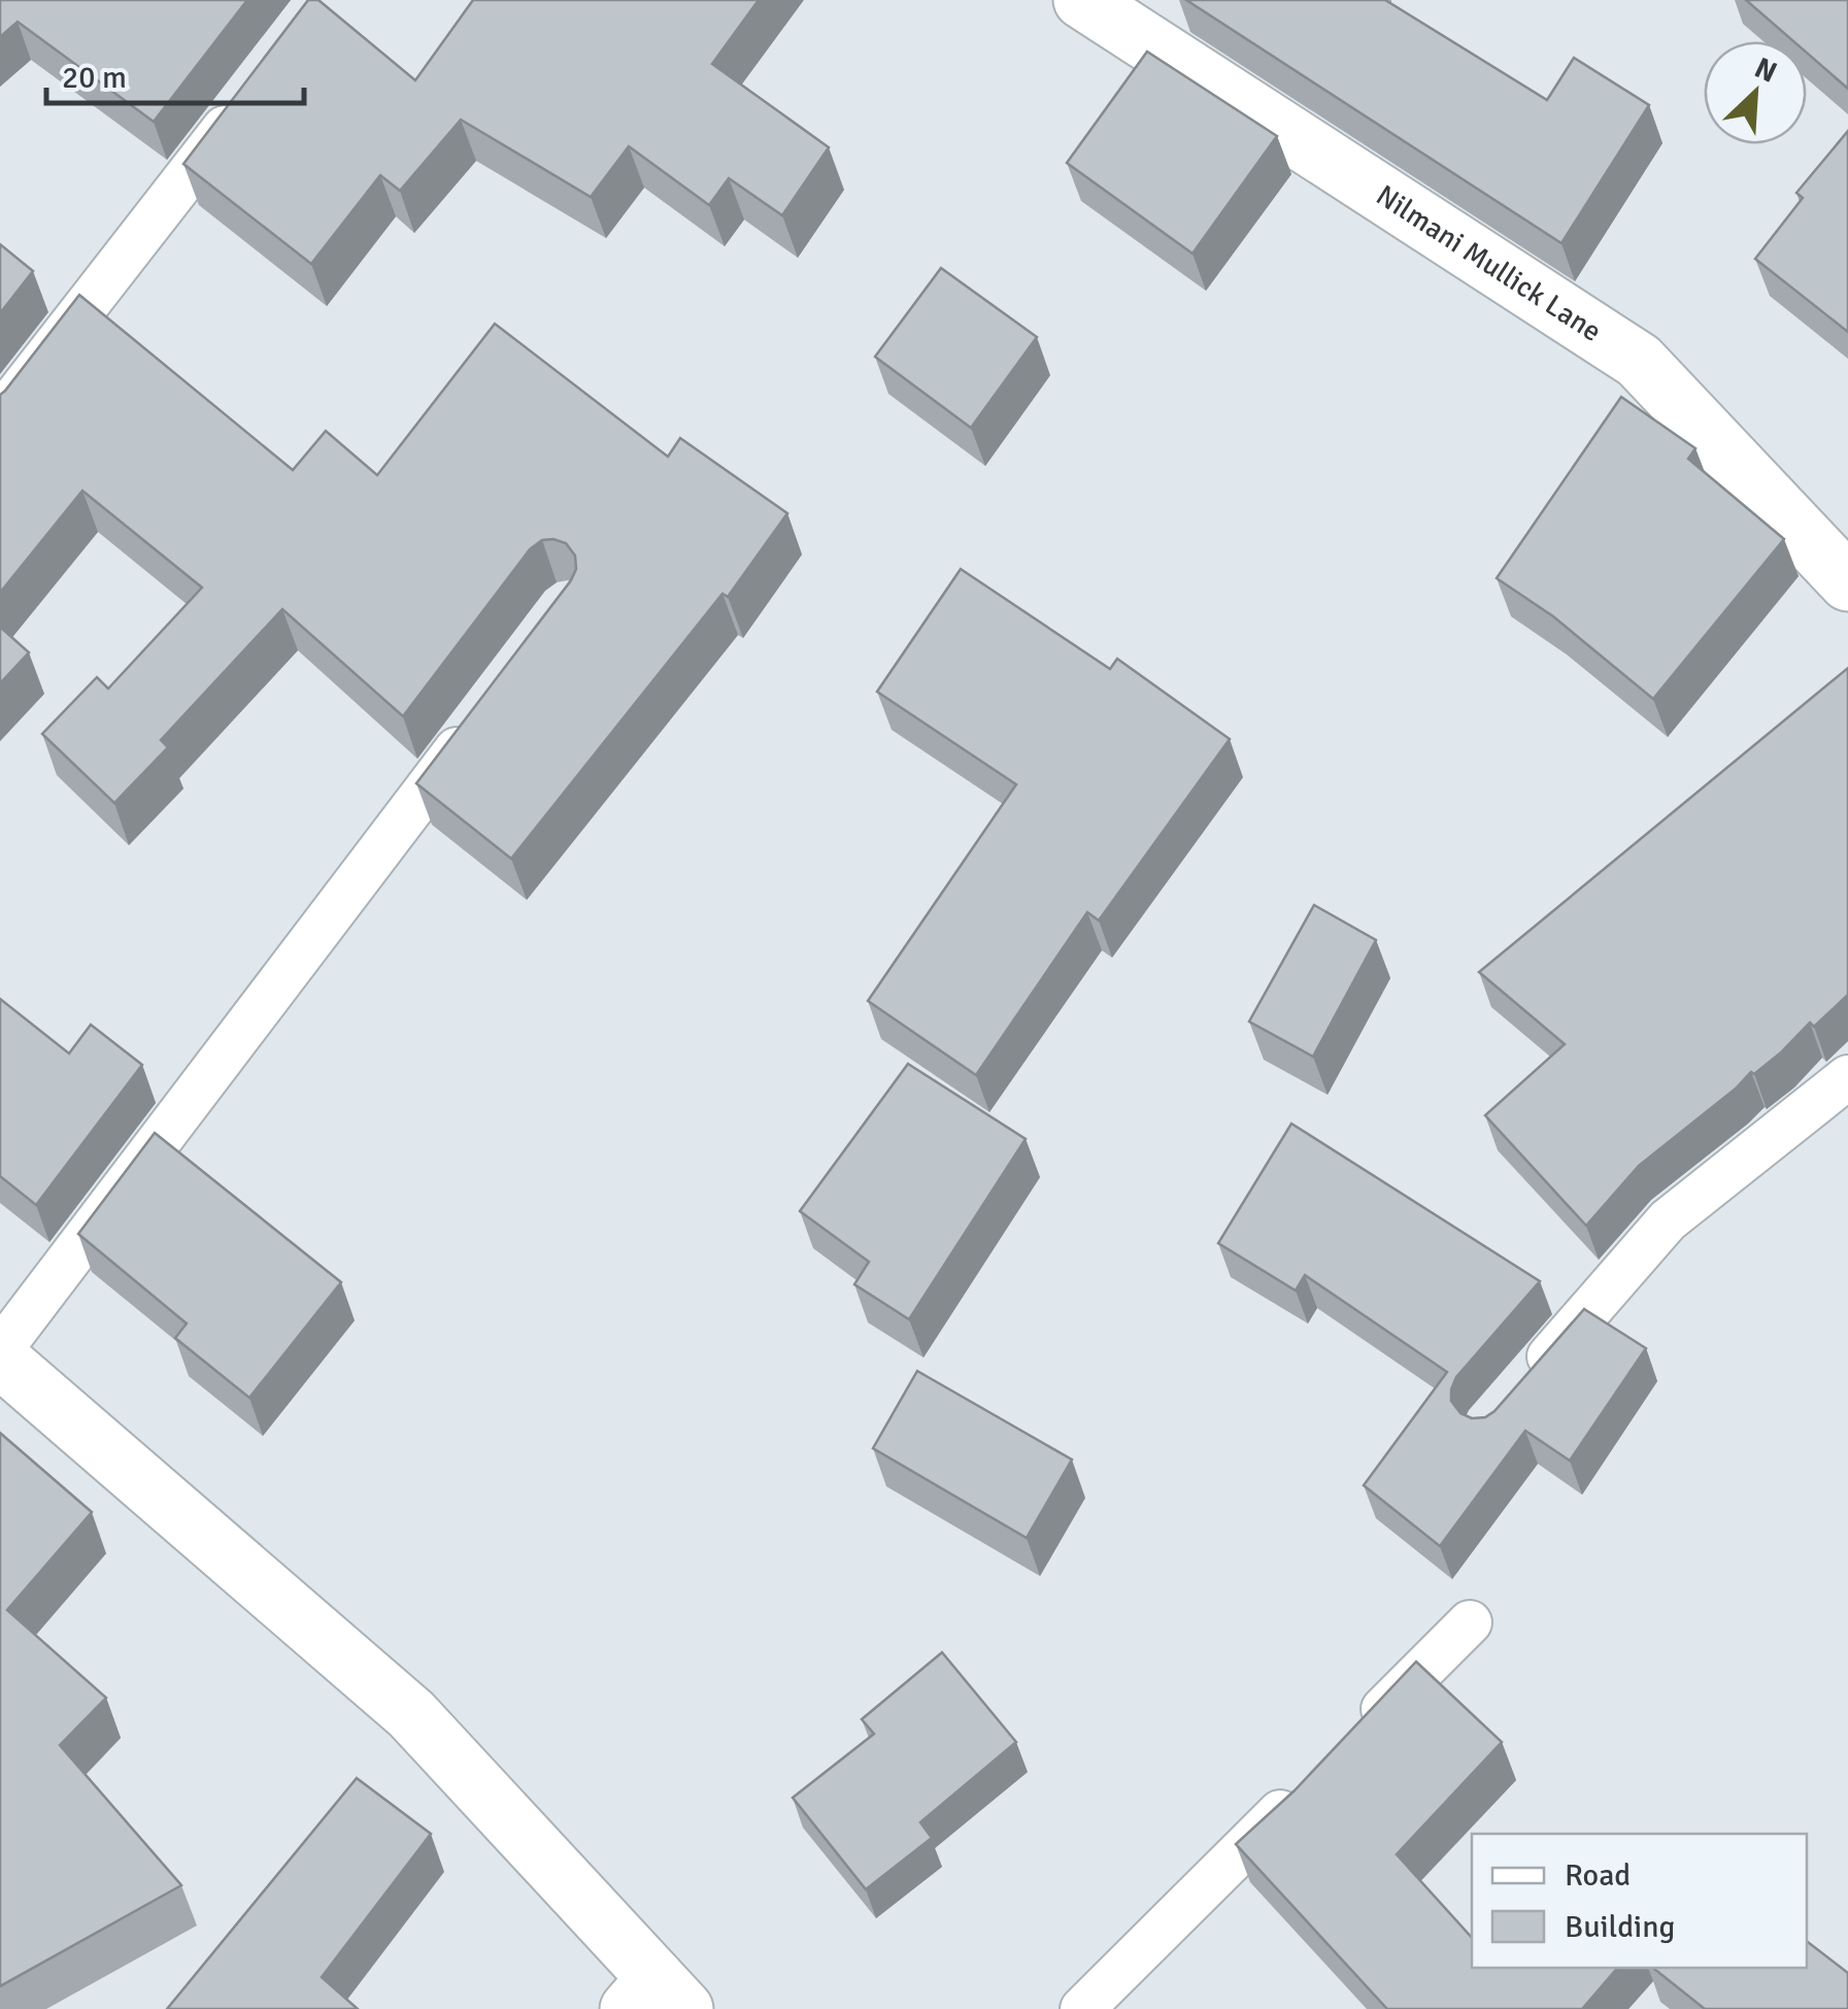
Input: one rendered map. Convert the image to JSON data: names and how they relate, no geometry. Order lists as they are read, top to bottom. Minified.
{"streets":{"street":["Nilmani Mullick Lane"]},"legend":["Road","Building"],"scale_bar":"20 m","north":"top right"}
